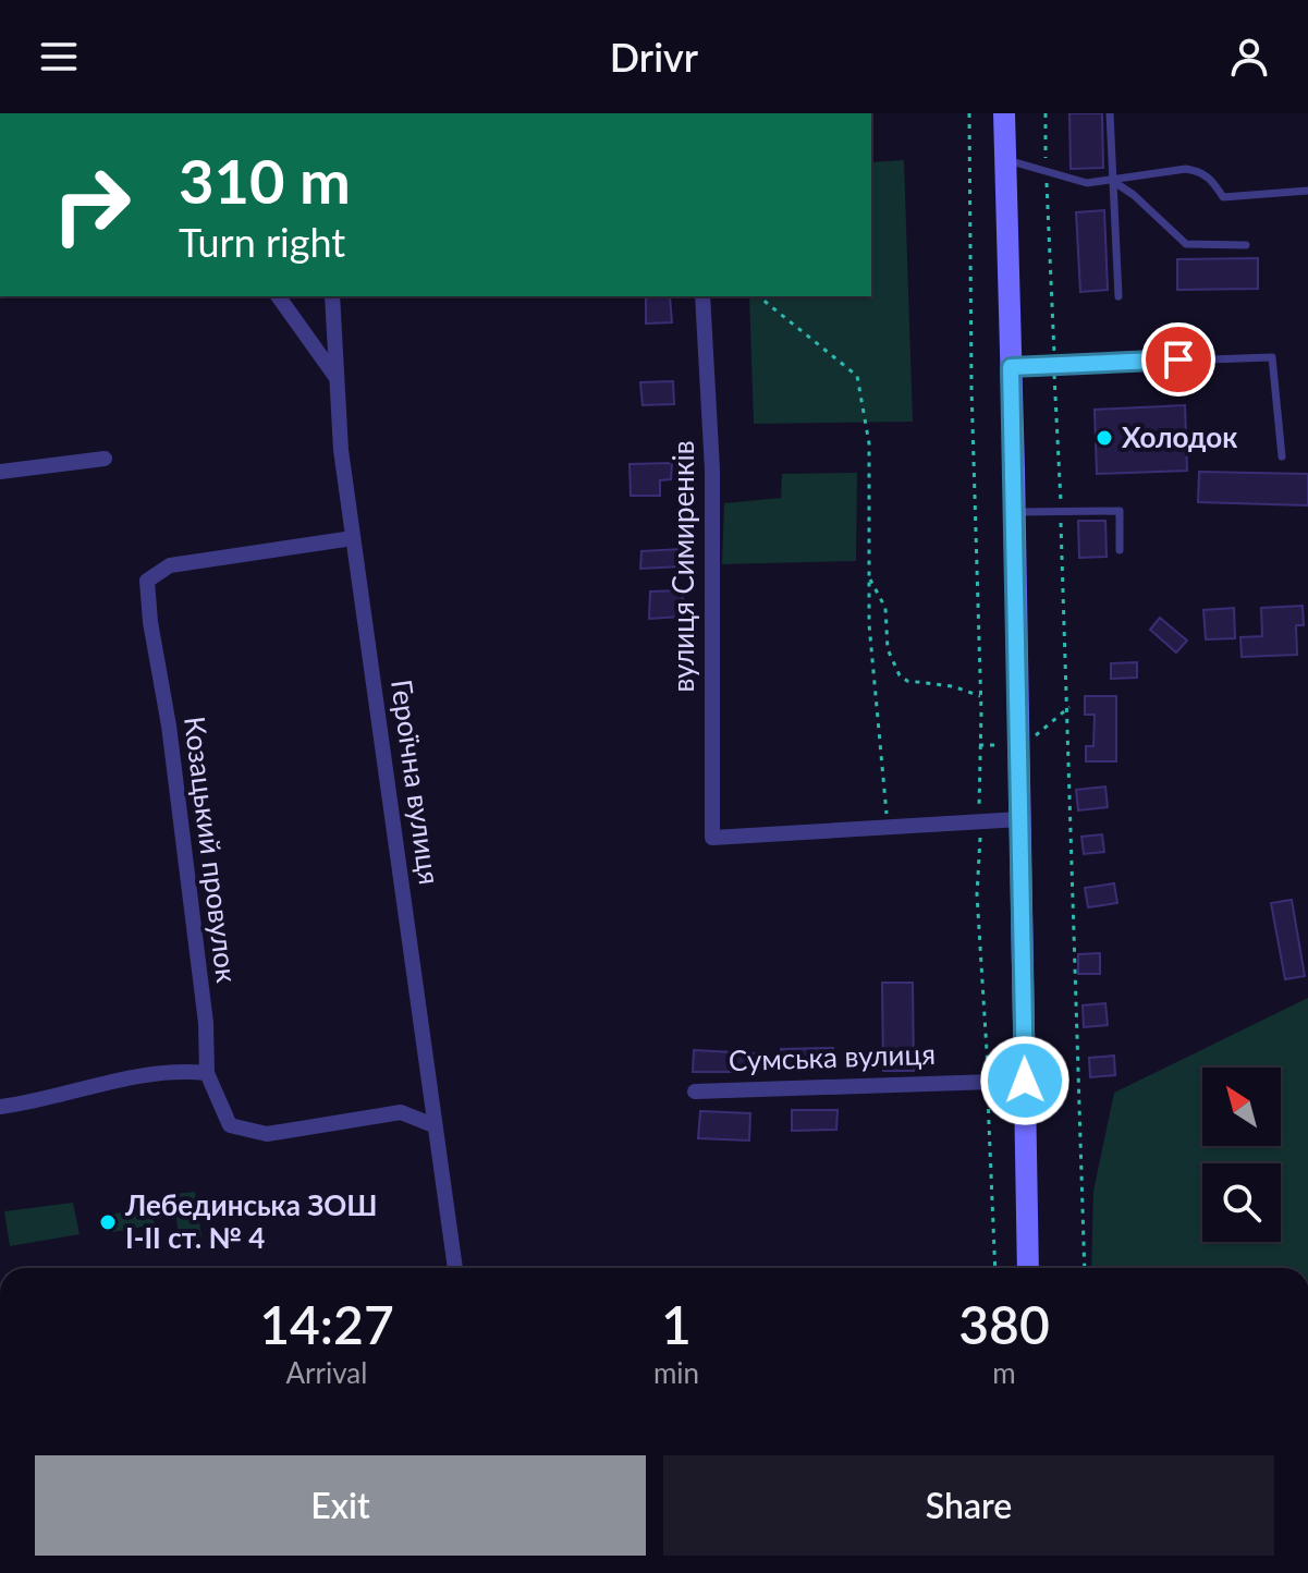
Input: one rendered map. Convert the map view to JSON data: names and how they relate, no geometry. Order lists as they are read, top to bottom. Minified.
{"streets":{"street":["вулиця Симиренків","Героїчна вулиця","Козацький провулок","Сумська вулиця"]},"crossings":[["Героїчна вулиця","Козацький провулок"]],"places":["Холодок","Лебединська ЗОШ І-ІІ ст. № 4"],"north":"top left","page":{"header":"Drivr","turn":["310 m","Turn right"],"eta":["14:27","Arrival","1","min","380","m"],"buttons":["Exit","Share"]}}
